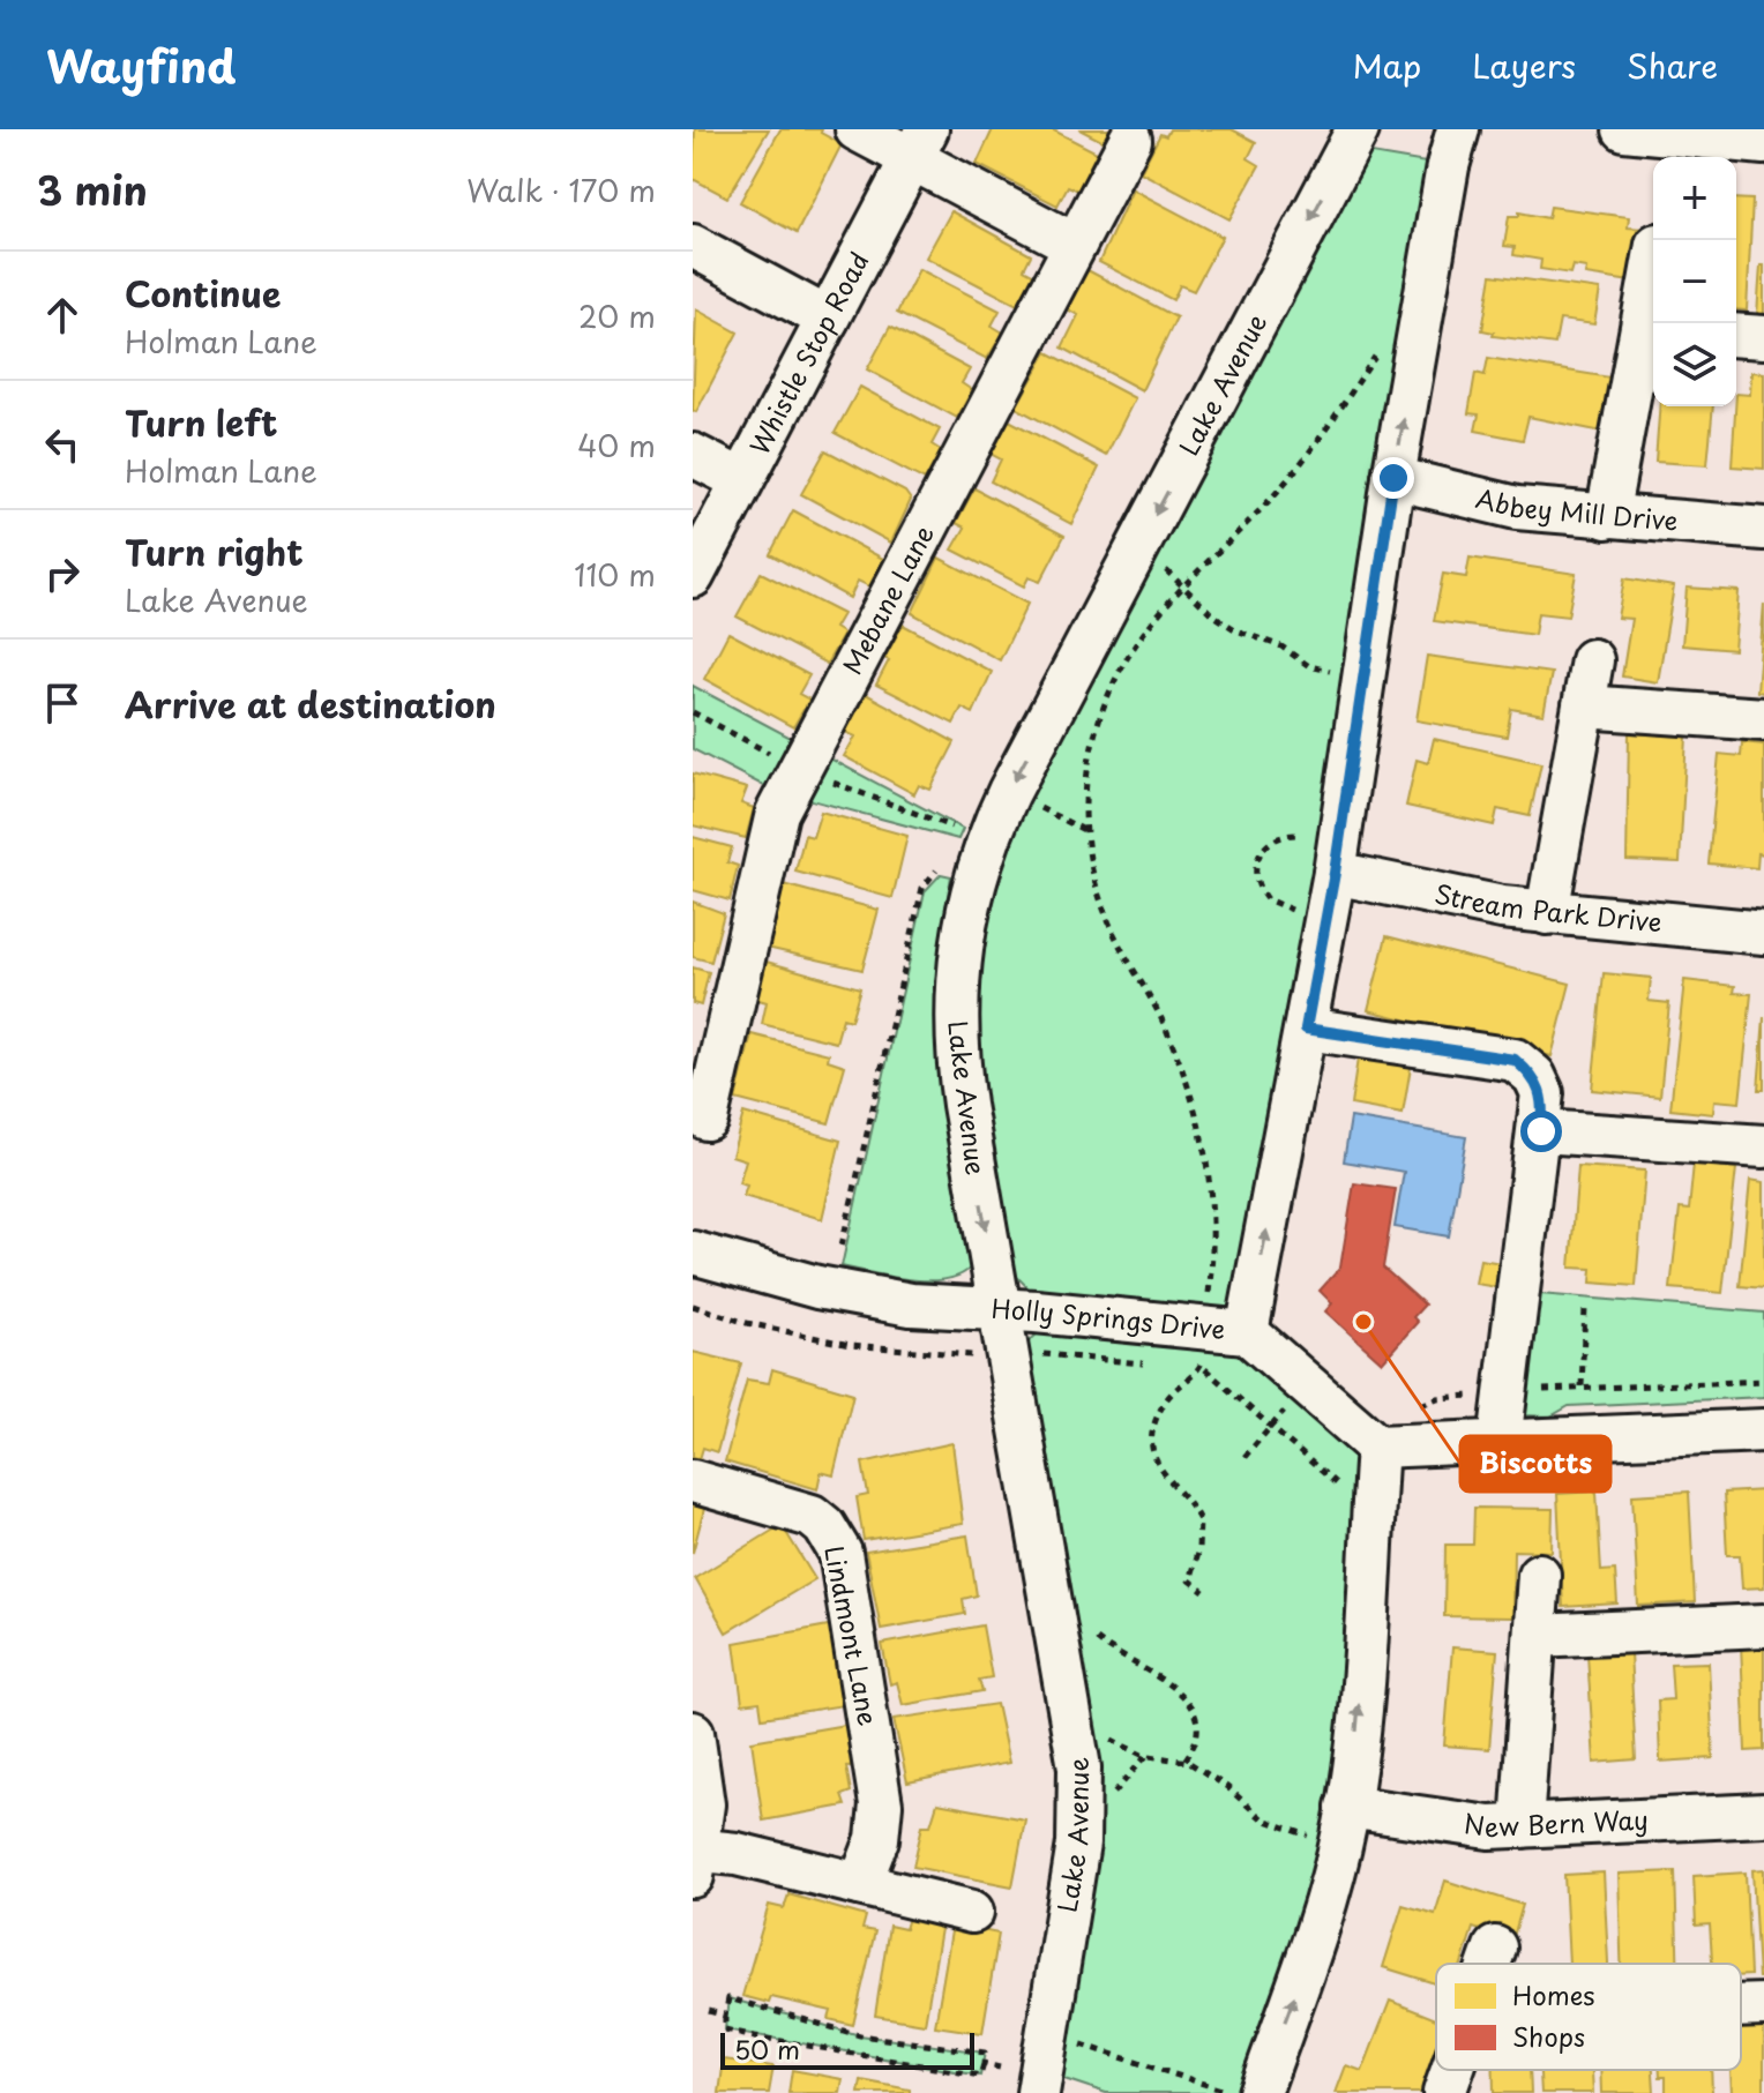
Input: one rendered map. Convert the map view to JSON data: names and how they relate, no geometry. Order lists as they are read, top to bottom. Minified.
{"streets":{"street":["Whistle Stop Road","Lake Avenue","Abbey Mill Drive","Mebane Lane","Stream Park Drive","Holly Springs Drive","Lindmont Lane","New Bern Way"]},"crossings":[["Lake Avenue","Holly Springs Drive"]],"places":["Biscotts"],"legend":["Homes","Shops"],"scale_bar":"50 m","page":{"header":"Wayfind","nav":["Map","Layers","Share"],"heading":["3 min","Walk · 170 m"],"map_buttons":["+","−"],"list":[["Continue","Holman Lane","20 m"],["Turn left","Holman Lane","40 m"],["Turn right","Lake Avenue","110 m"],"Arrive at destination"],"scale":"50 m"}}
